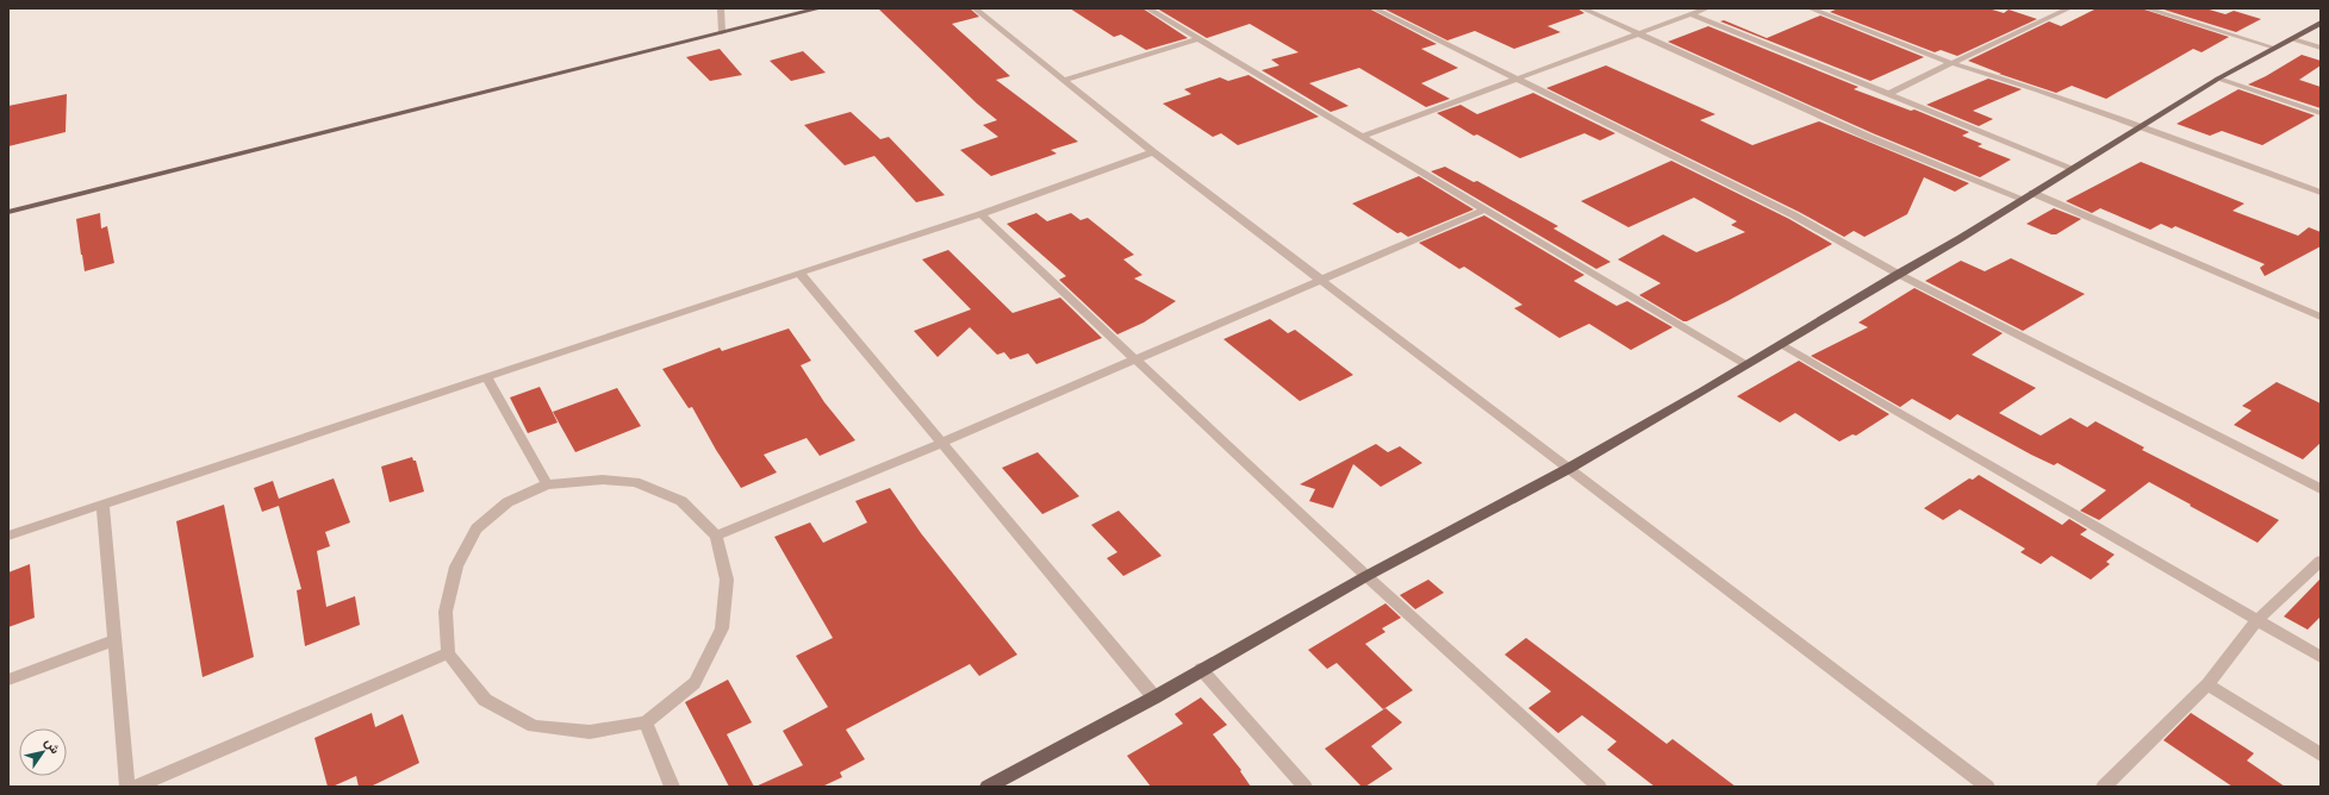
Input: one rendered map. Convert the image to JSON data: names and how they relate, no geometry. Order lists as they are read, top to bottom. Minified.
{"north":"top right"}
